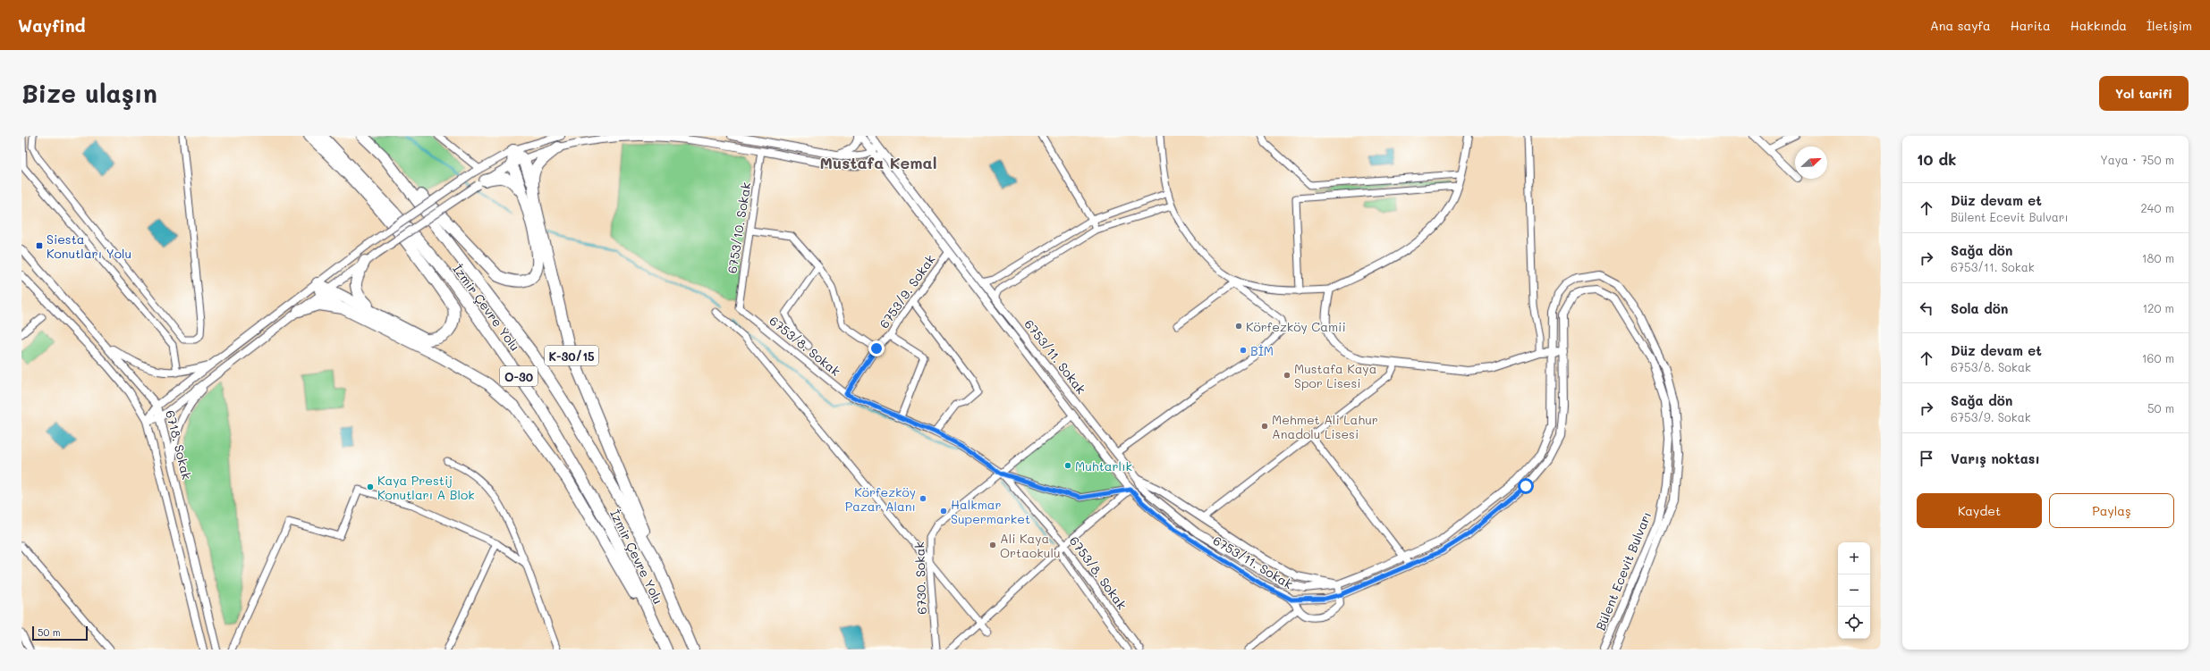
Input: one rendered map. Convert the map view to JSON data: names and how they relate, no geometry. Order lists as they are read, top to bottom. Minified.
{"streets":{"highway":["İzmir Çevre Yolu","K-30/15","O-30"],"street":["6753/10. Sokak","6753/9. Sokak","6753/8. Sokak","6753/11. Sokak","6718. Sokak","Bülent Ecevit Bulvarı","6730. Sokak"]},"crossings":[["6753/10. Sokak","6753/8. Sokak"],["6753/9. Sokak","6753/8. Sokak"],["6753/9. Sokak","6753/11. Sokak"],["İzmir Çevre Yolu","K-30/15"],["6753/8. Sokak","6730. Sokak"],["6753/11. Sokak","Bülent Ecevit Bulvarı"],["6753/11. Sokak","6730. Sokak"]],"districts":["Mustafa Kemal"],"places":{"transit":["Siesta Konutları Yolu"],"other":["Körfezköy Camii","BİM","Mustafa Kaya Spor Lisesi","Mehmet Ali Lahur Anadolu Lisesi","Muhtarlık","Kaya Prestij Konutları A Blok","Körfezköy Pazar Alanı","Halkmar Supermarket","Ali Kaya Ortaokulu"]},"scale_bar":"50 m","north":"top right","page":{"header":"Wayfind","nav":["Ana sayfa","Harita","Hakkında","İletişim"],"buttons":["Yol tarifi",["Kaydet","Paylaş"]],"title":"Bize ulaşın","heading":["10 dk","Yaya · 750 m"],"list":[["Düz devam et","Bülent Ecevit Bulvarı","240 m"],["Sağa dön","6753/11. Sokak","180 m"],["Sola dön","120 m"],["Düz devam et","6753/8. Sokak","160 m"],["Sağa dön","6753/9. Sokak","50 m"],"Varış noktası"],"map_buttons":["+","−"],"scale":"50 m"}}
